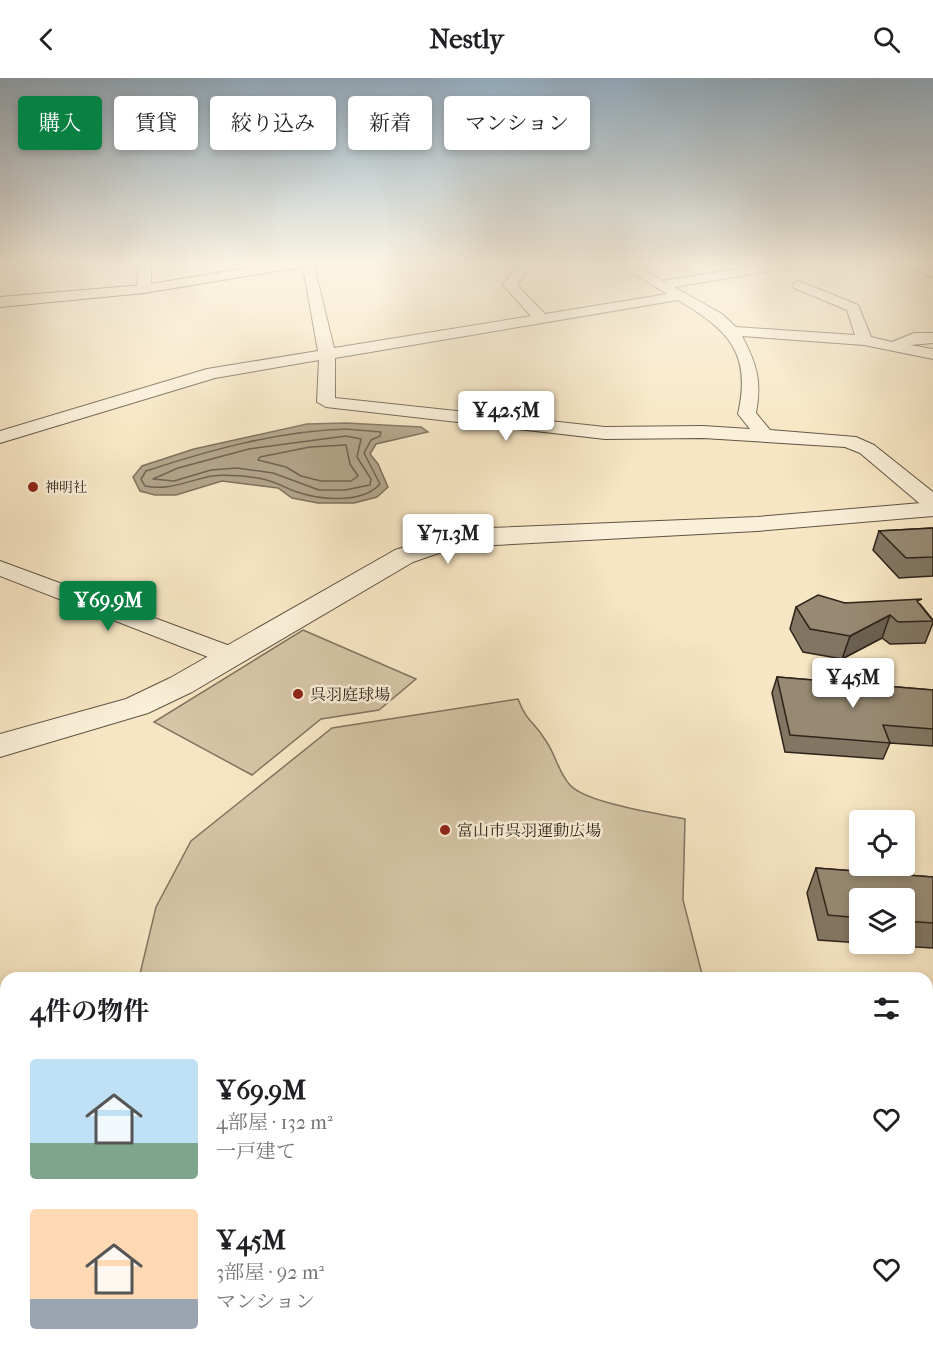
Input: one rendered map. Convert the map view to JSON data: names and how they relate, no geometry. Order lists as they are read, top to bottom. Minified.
{"places":["神明社","呉羽庭球場","富山市呉羽運動広場"],"page":{"header":"Nestly","chip":["購入","賃貸","絞り込み","新着","マンション"],"price":["¥42.5M","¥71.3M","¥69.9M","¥45M"],"heading":"4件の物件","list":[{"name":"¥69.9M","note":"4部屋 · 132 m² · 一戸建て"},{"name":"¥45M","note":"3部屋 · 92 m² · マンション"}]}}
